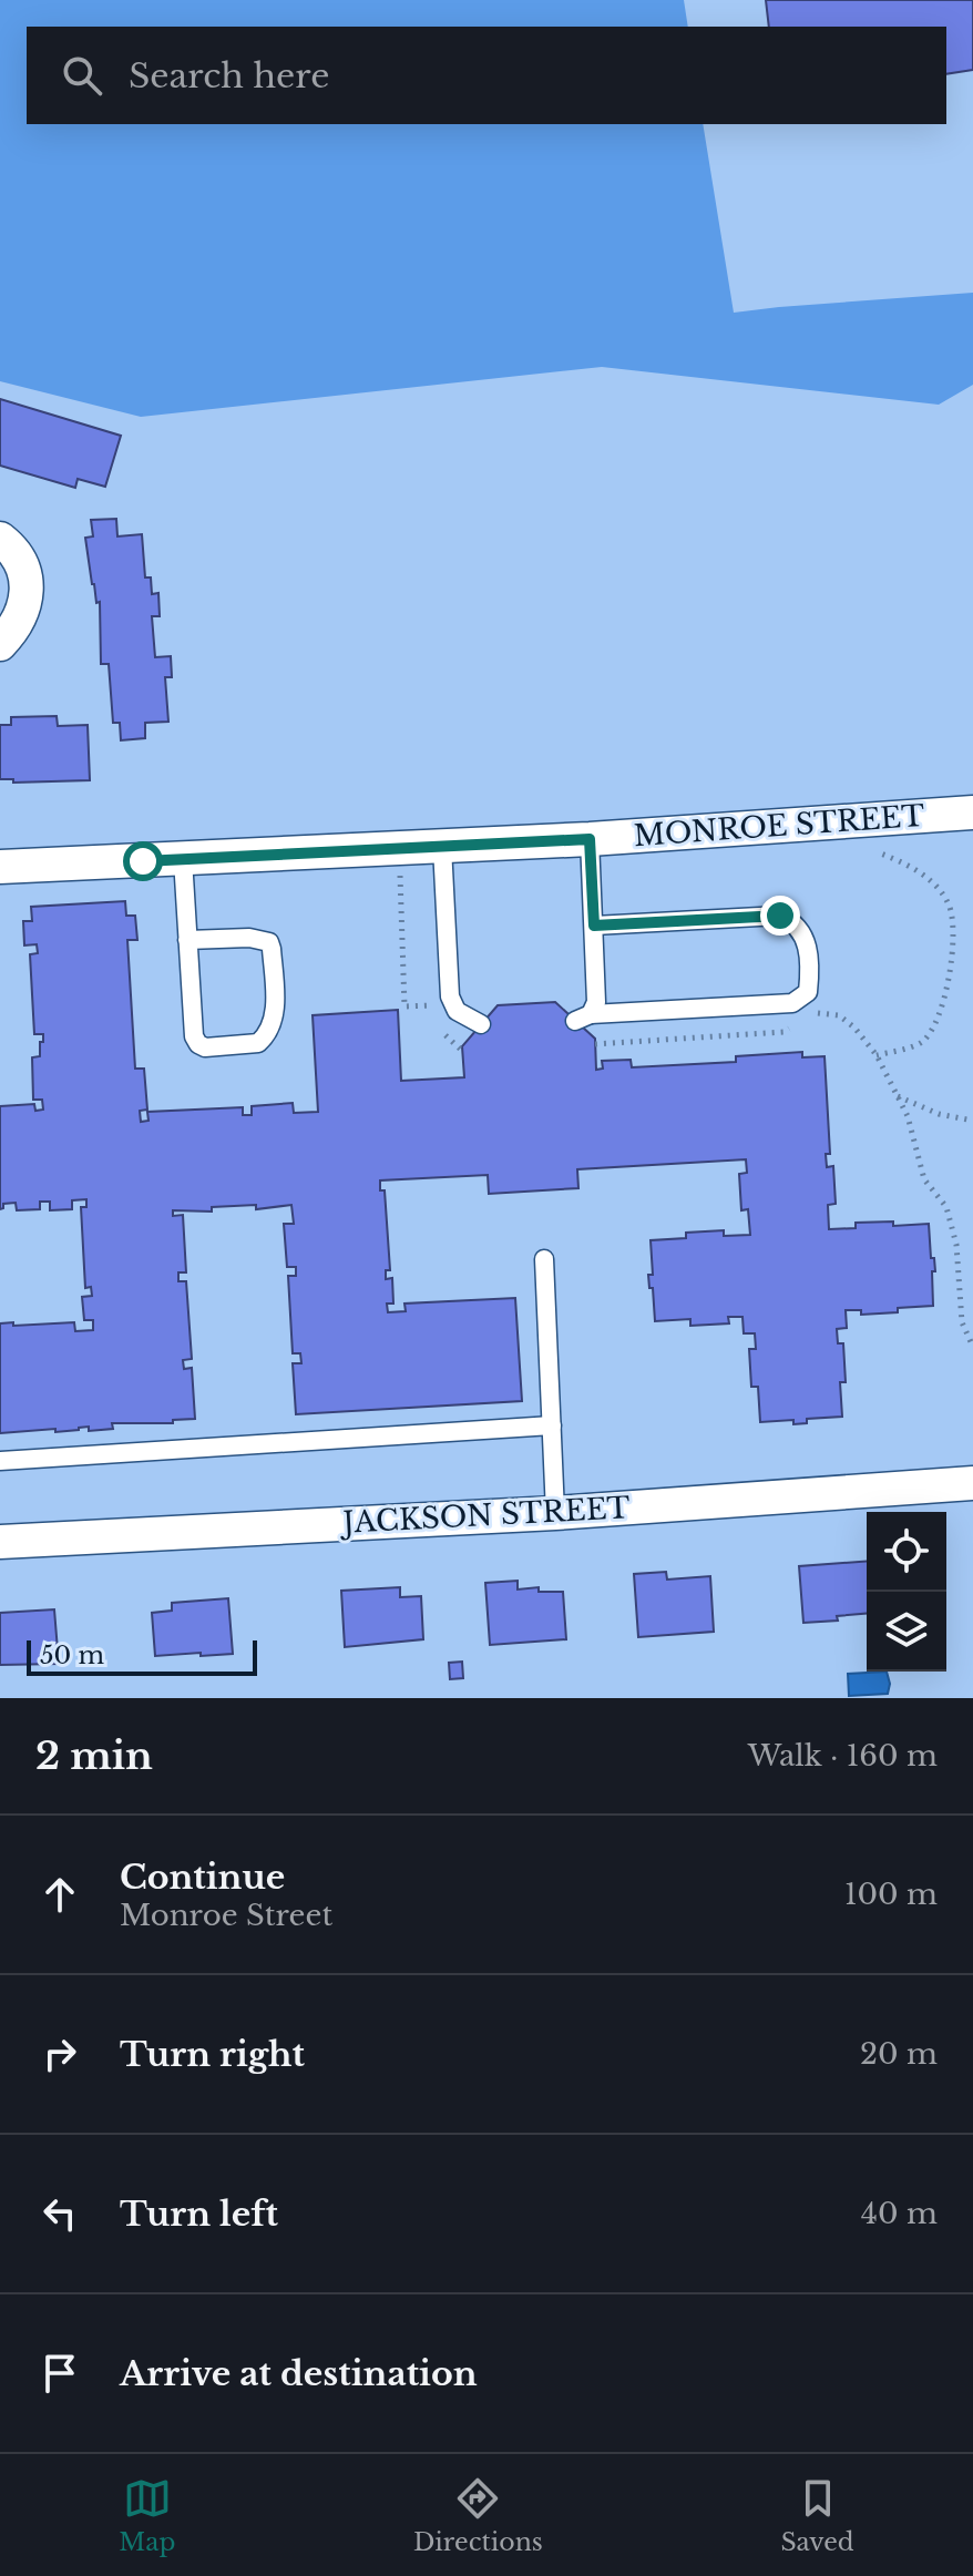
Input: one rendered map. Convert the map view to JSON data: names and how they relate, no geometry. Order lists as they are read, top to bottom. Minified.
{"streets":{"street":["MONROE STREET","JACKSON STREET"]},"scale_bar":"50 m","page":{"search":"Search here","scale":"50 m","heading":["2 min","Walk · 160 m"],"list":[["Continue","Monroe Street","100 m"],["Turn right","20 m"],["Turn left","40 m"],"Arrive at destination"],"nav":["Map","Directions","Saved"]}}
